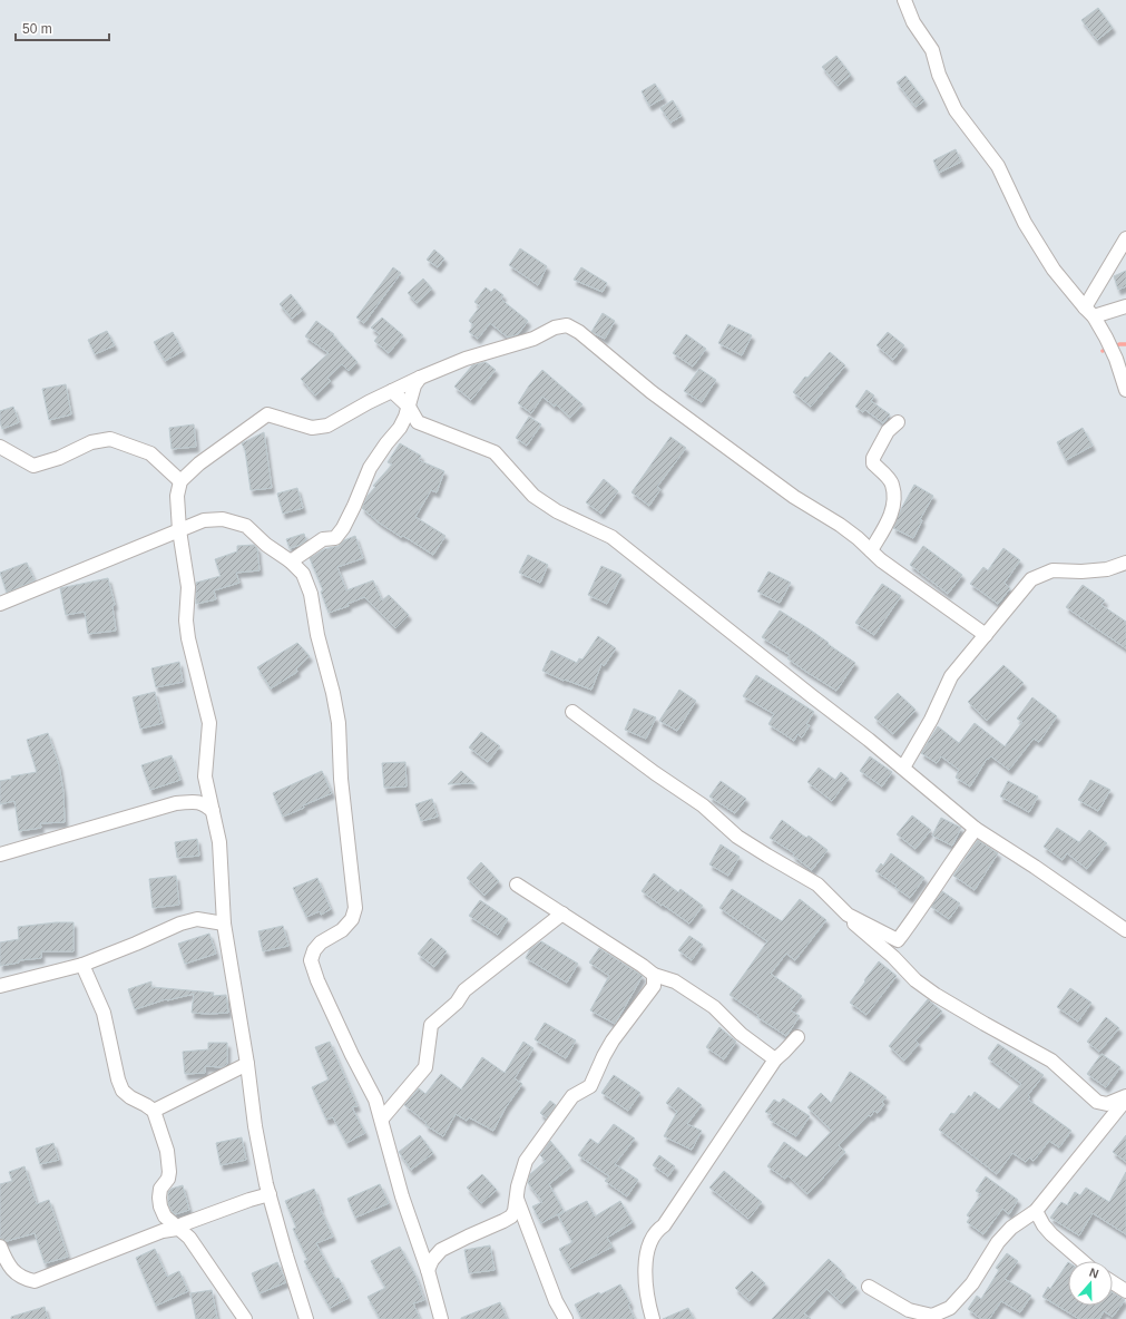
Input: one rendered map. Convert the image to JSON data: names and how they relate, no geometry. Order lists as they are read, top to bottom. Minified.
{"scale_bar":"50 m","north":"top"}
